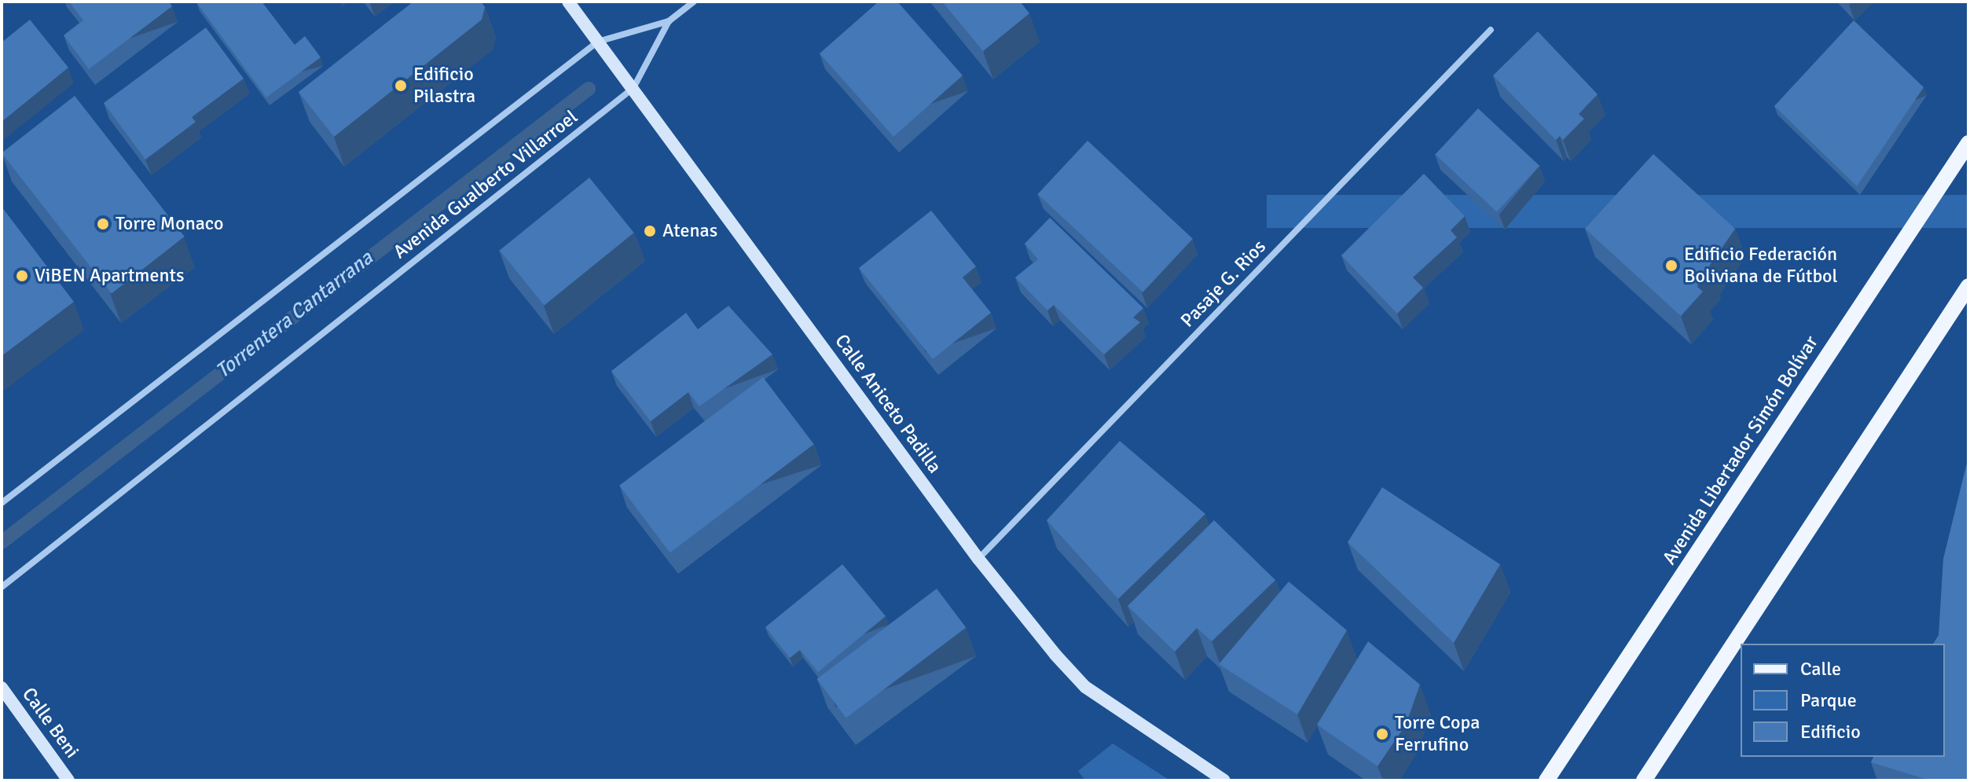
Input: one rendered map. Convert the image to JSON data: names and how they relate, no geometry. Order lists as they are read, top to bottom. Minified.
{"streets":{"main road":["Calle Aniceto Padilla","Avenida Libertador Simón Bolívar","Calle Beni"],"street":["Avenida Gualberto Villarroel","Pasaje G. Rios"]},"crossings":[["Avenida Gualberto Villarroel","Calle Aniceto Padilla"],["Pasaje G. Rios","Calle Aniceto Padilla"]],"water":["Torrentera Cantarrana"],"places":["Edificio Pilastra","Torre Monaco","Atenas","Edificio Federación Boliviana de Fútbol","ViBEN Apartments","Torre Copa Ferrufino"],"legend":["Calle","Parque","Edificio"]}
